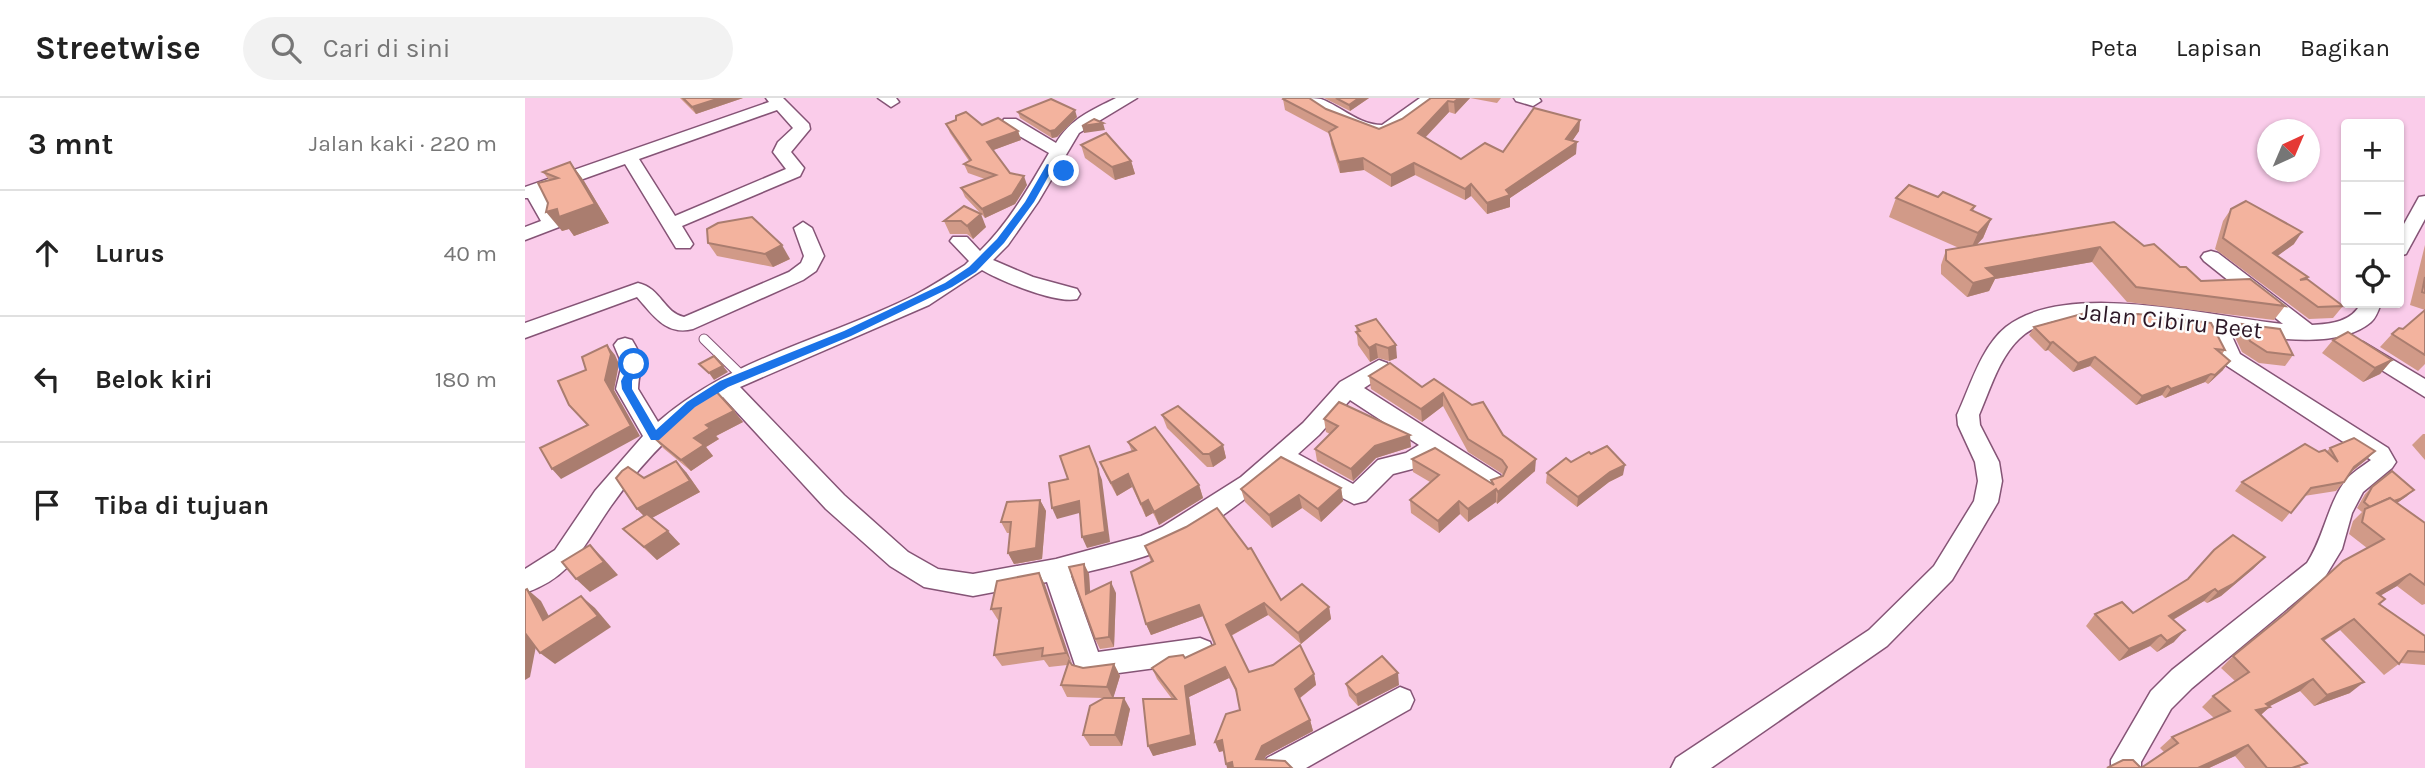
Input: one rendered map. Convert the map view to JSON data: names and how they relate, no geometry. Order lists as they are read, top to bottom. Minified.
{"streets":{"street":["Jalan Cibiru Beet"]},"north":"top right","page":{"header":"Streetwise","search":"Cari di sini","nav":["Peta","Lapisan","Bagikan"],"heading":["3 mnt","Jalan kaki · 220 m"],"map_buttons":["+","−"],"list":[["Lurus","40 m"],["Belok kiri","180 m"],"Tiba di tujuan"]}}
